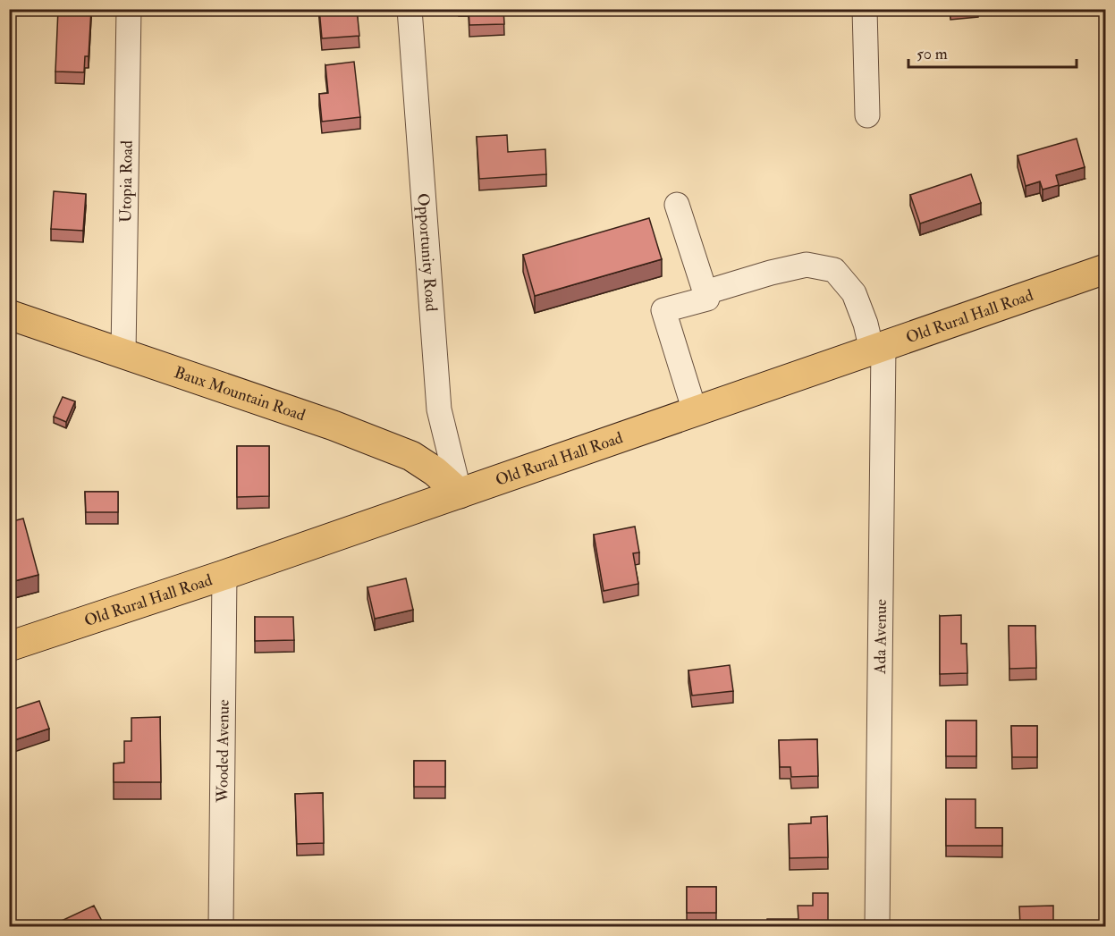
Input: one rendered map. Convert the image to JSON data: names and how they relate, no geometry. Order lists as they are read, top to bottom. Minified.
{"streets":{"main road":["Old Rural Hall Road","Baux Mountain Road"],"street":["Utopia Road","Opportunity Road","Ada Avenue","Wooded Avenue"]},"crossings":[["Utopia Road","Baux Mountain Road"],["Opportunity Road","Old Rural Hall Road"],["Opportunity Road","Baux Mountain Road"],["Old Rural Hall Road","Baux Mountain Road"],["Old Rural Hall Road","Ada Avenue"],["Old Rural Hall Road","Wooded Avenue"]],"scale_bar":"50 m"}
